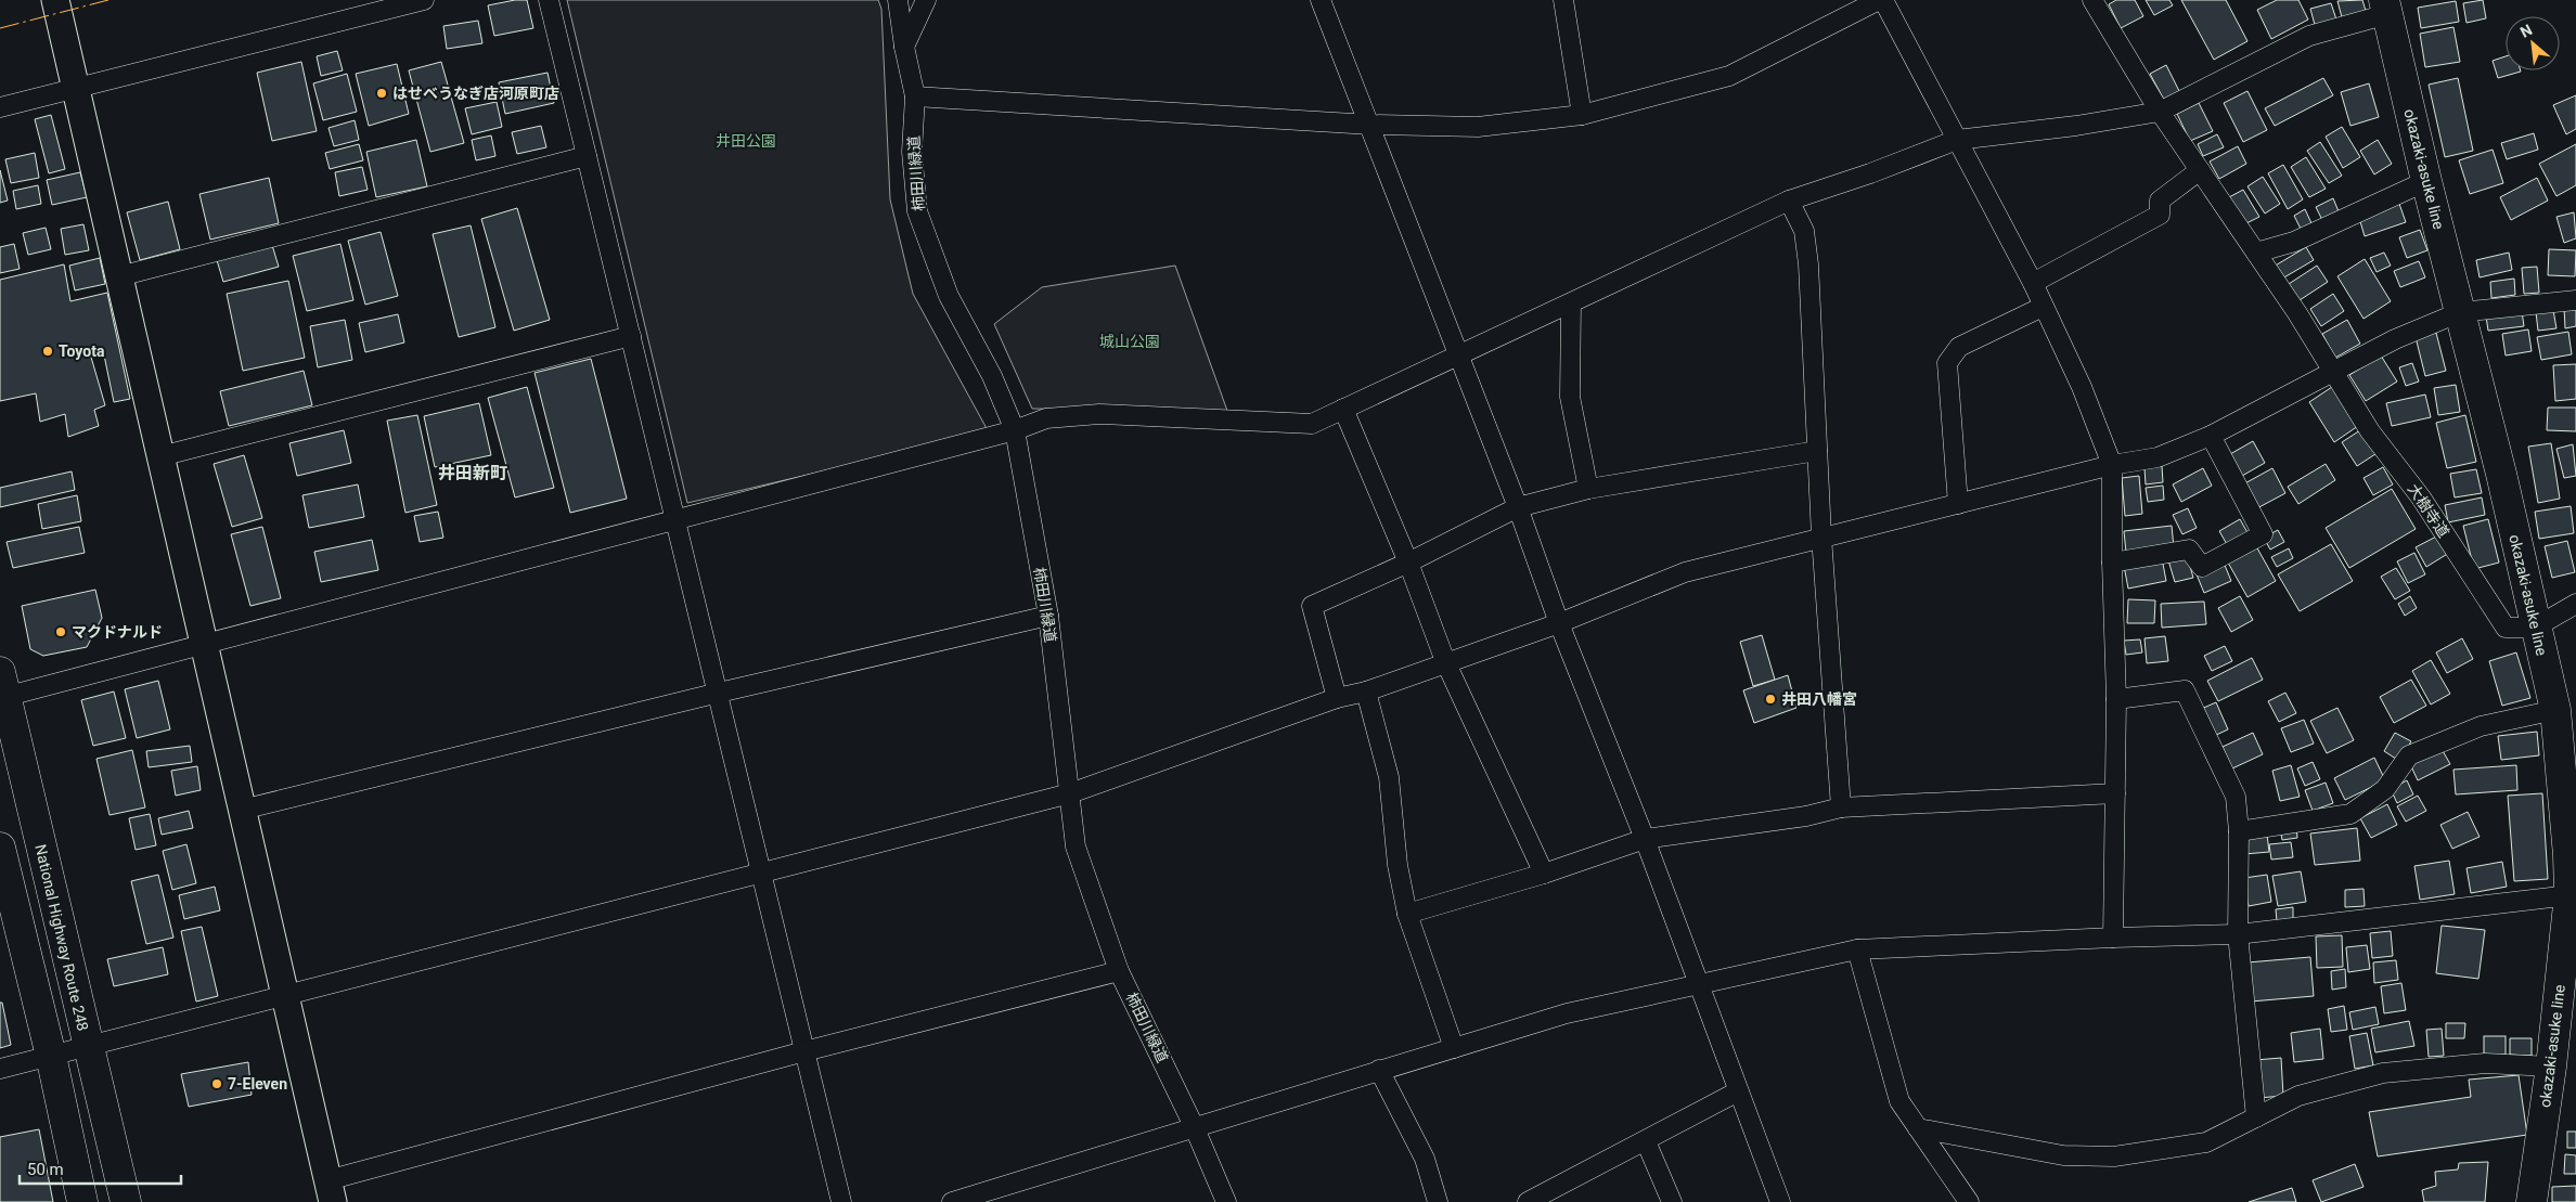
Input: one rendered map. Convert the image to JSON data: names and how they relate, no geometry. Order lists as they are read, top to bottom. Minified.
{"streets":{"main road":["okazaki-asuke line","National Highway Route 248"],"street":["柿田川緑道","大樹寺道"]},"crossings":[["okazaki-asuke line","大樹寺道"]],"districts":["井田新町"],"parks":["井田公園","城山公園"],"places":["はせべうなぎ店河原町店","Toyota","マクドナルド","井田八幡宮","7-Eleven"],"scale_bar":"50 m","north":"top left"}
